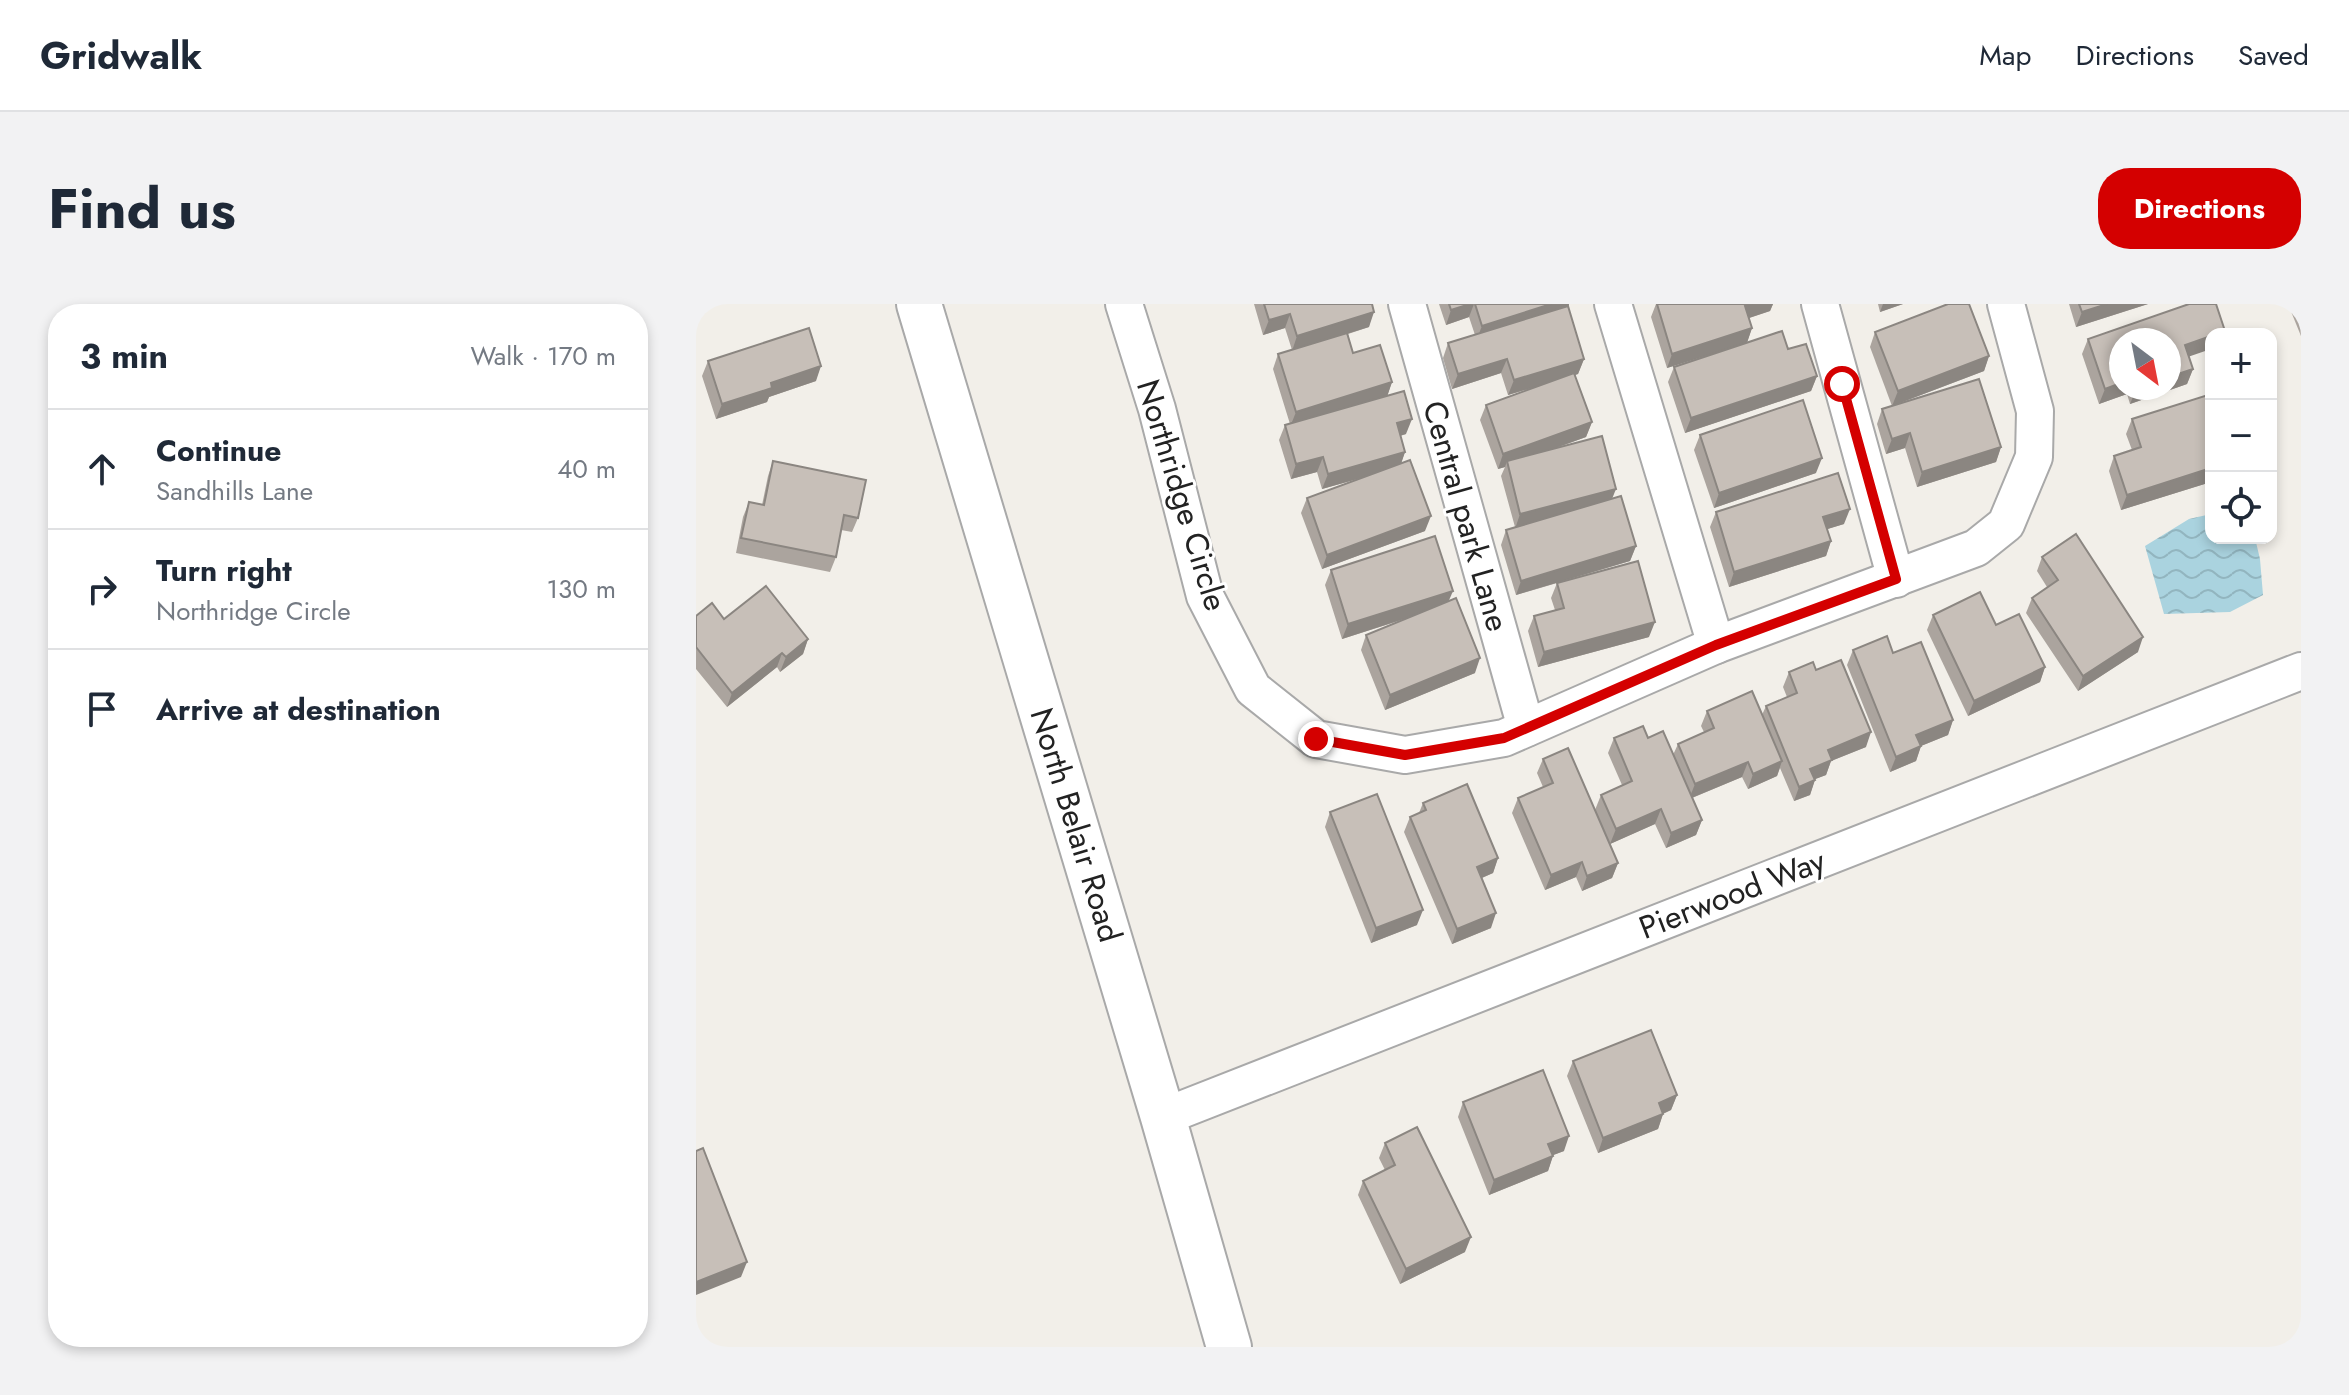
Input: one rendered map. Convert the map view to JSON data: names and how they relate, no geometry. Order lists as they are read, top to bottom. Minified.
{"streets":{"street":["Northridge Circle","Central park Lane","North Belair Road","Pierwood Way"]},"crossings":[["Northridge Circle","Central park Lane"],["North Belair Road","Pierwood Way"]],"north":"bottom right","page":{"header":"Gridwalk","nav":["Map","Directions","Saved"],"title":"Find us","buttons":"Directions","heading":["3 min","Walk · 170 m"],"map_buttons":["+","−"],"list":[["Continue","Sandhills Lane","40 m"],["Turn right","Northridge Circle","130 m"],"Arrive at destination"]}}
